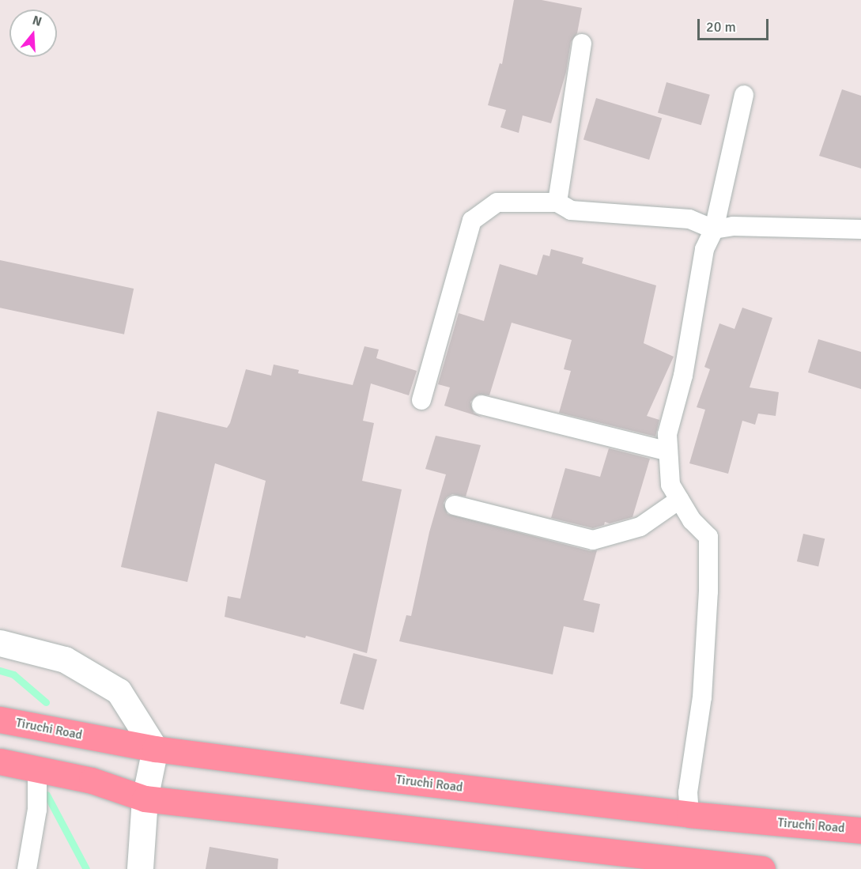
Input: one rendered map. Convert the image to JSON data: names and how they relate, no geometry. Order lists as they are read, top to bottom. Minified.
{"streets":{"highway":["Tiruchi Road"]},"scale_bar":"20 m","north":"top"}
